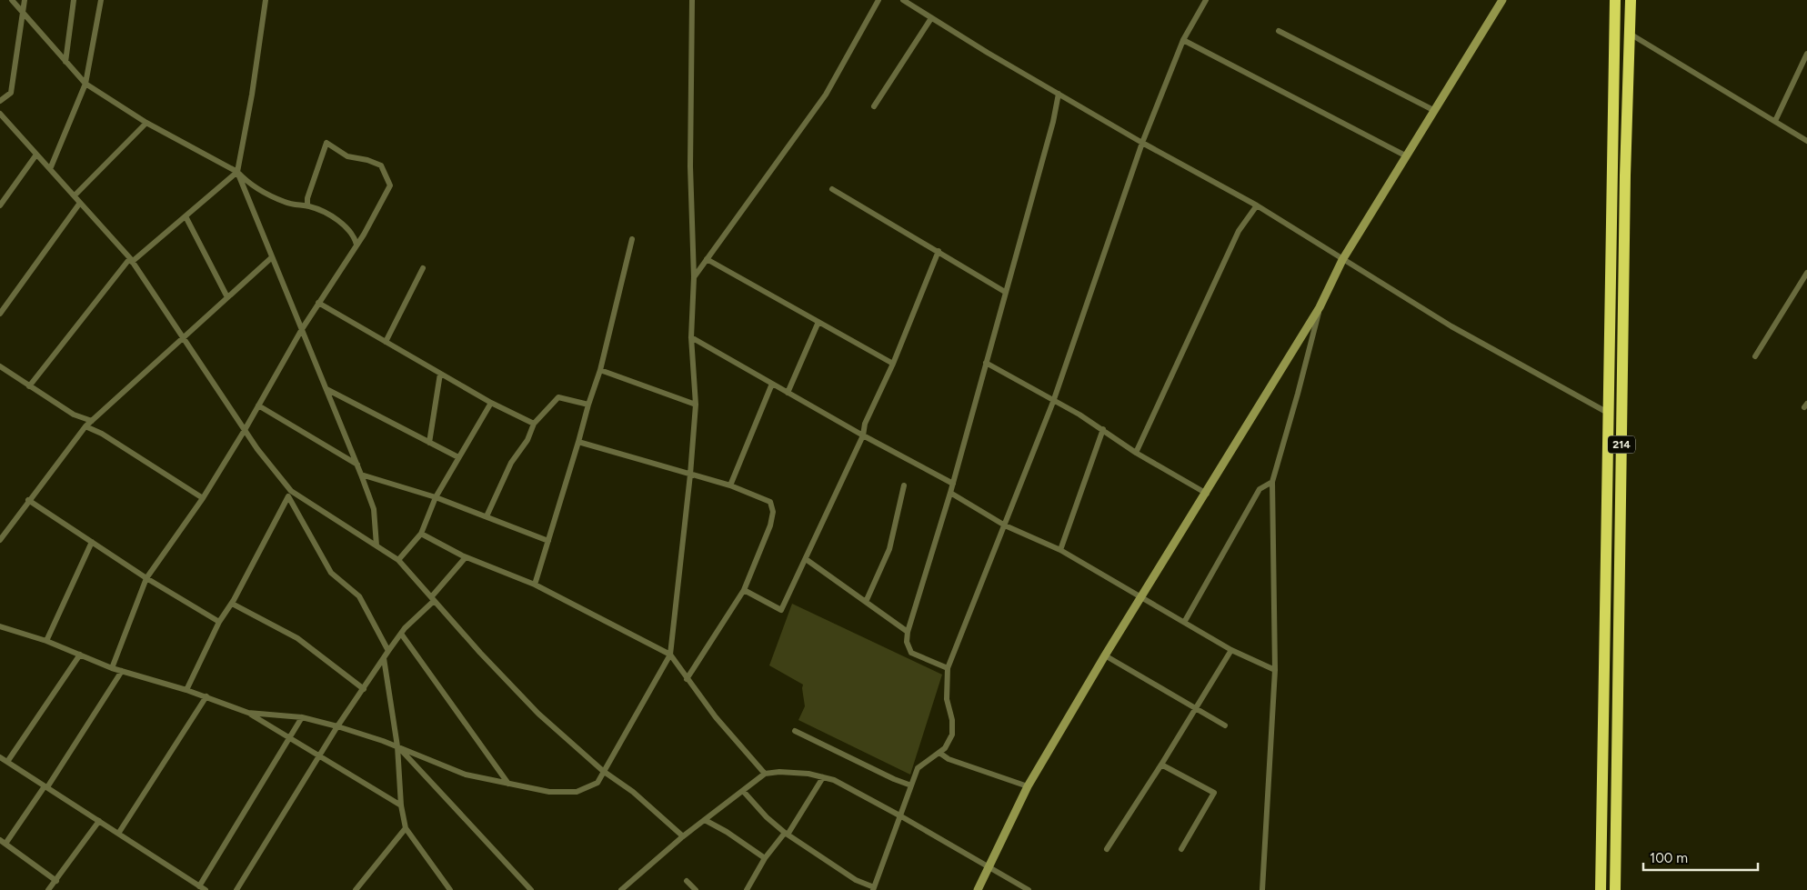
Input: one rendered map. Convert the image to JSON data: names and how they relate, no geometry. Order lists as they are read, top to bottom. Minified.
{"streets":{"highway":["214"]},"scale_bar":"100 m"}
